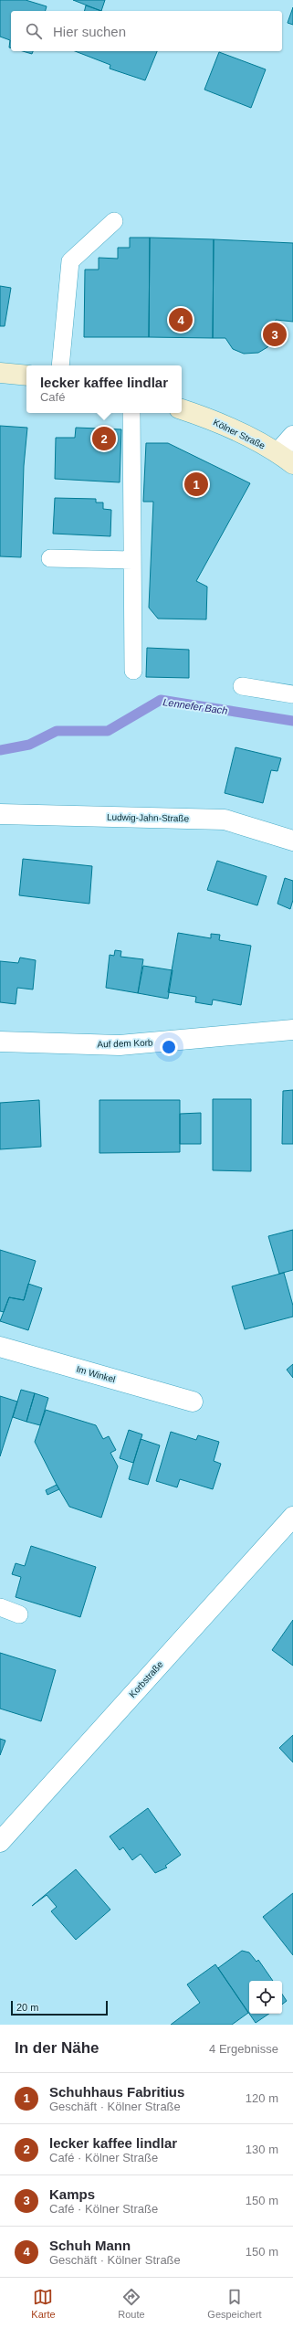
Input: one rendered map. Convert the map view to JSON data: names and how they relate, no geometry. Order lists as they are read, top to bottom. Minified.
{"streets":{"main road":["Kölner Straße"],"street":["Ludwig-Jahn-Straße","Auf dem Korb","Im Winkel","Korbstraße"]},"water":["Lennefer Bach"],"scale_bar":"20 m","page":{"search":"Hier suchen","pins":["4","3","2","1"],"popup":["lecker kaffee lindlar","Café"],"scale":"20 m","heading":["In der Nähe","4 Ergebnisse"],"list":[{"mark":"1","name":"Schuhhaus Fabritius","note":"Geschäft · Kölner Straße","value":"120 m"},{"mark":"2","name":"lecker kaffee lindlar","note":"Café · Kölner Straße","value":"130 m"},{"mark":"3","name":"Kamps","note":"Café · Kölner Straße","value":"150 m"},{"mark":"4","name":"Schuh Mann","note":"Geschäft · Kölner Straße","value":"150 m"}],"nav":["Karte","Route","Gespeichert"]}}
